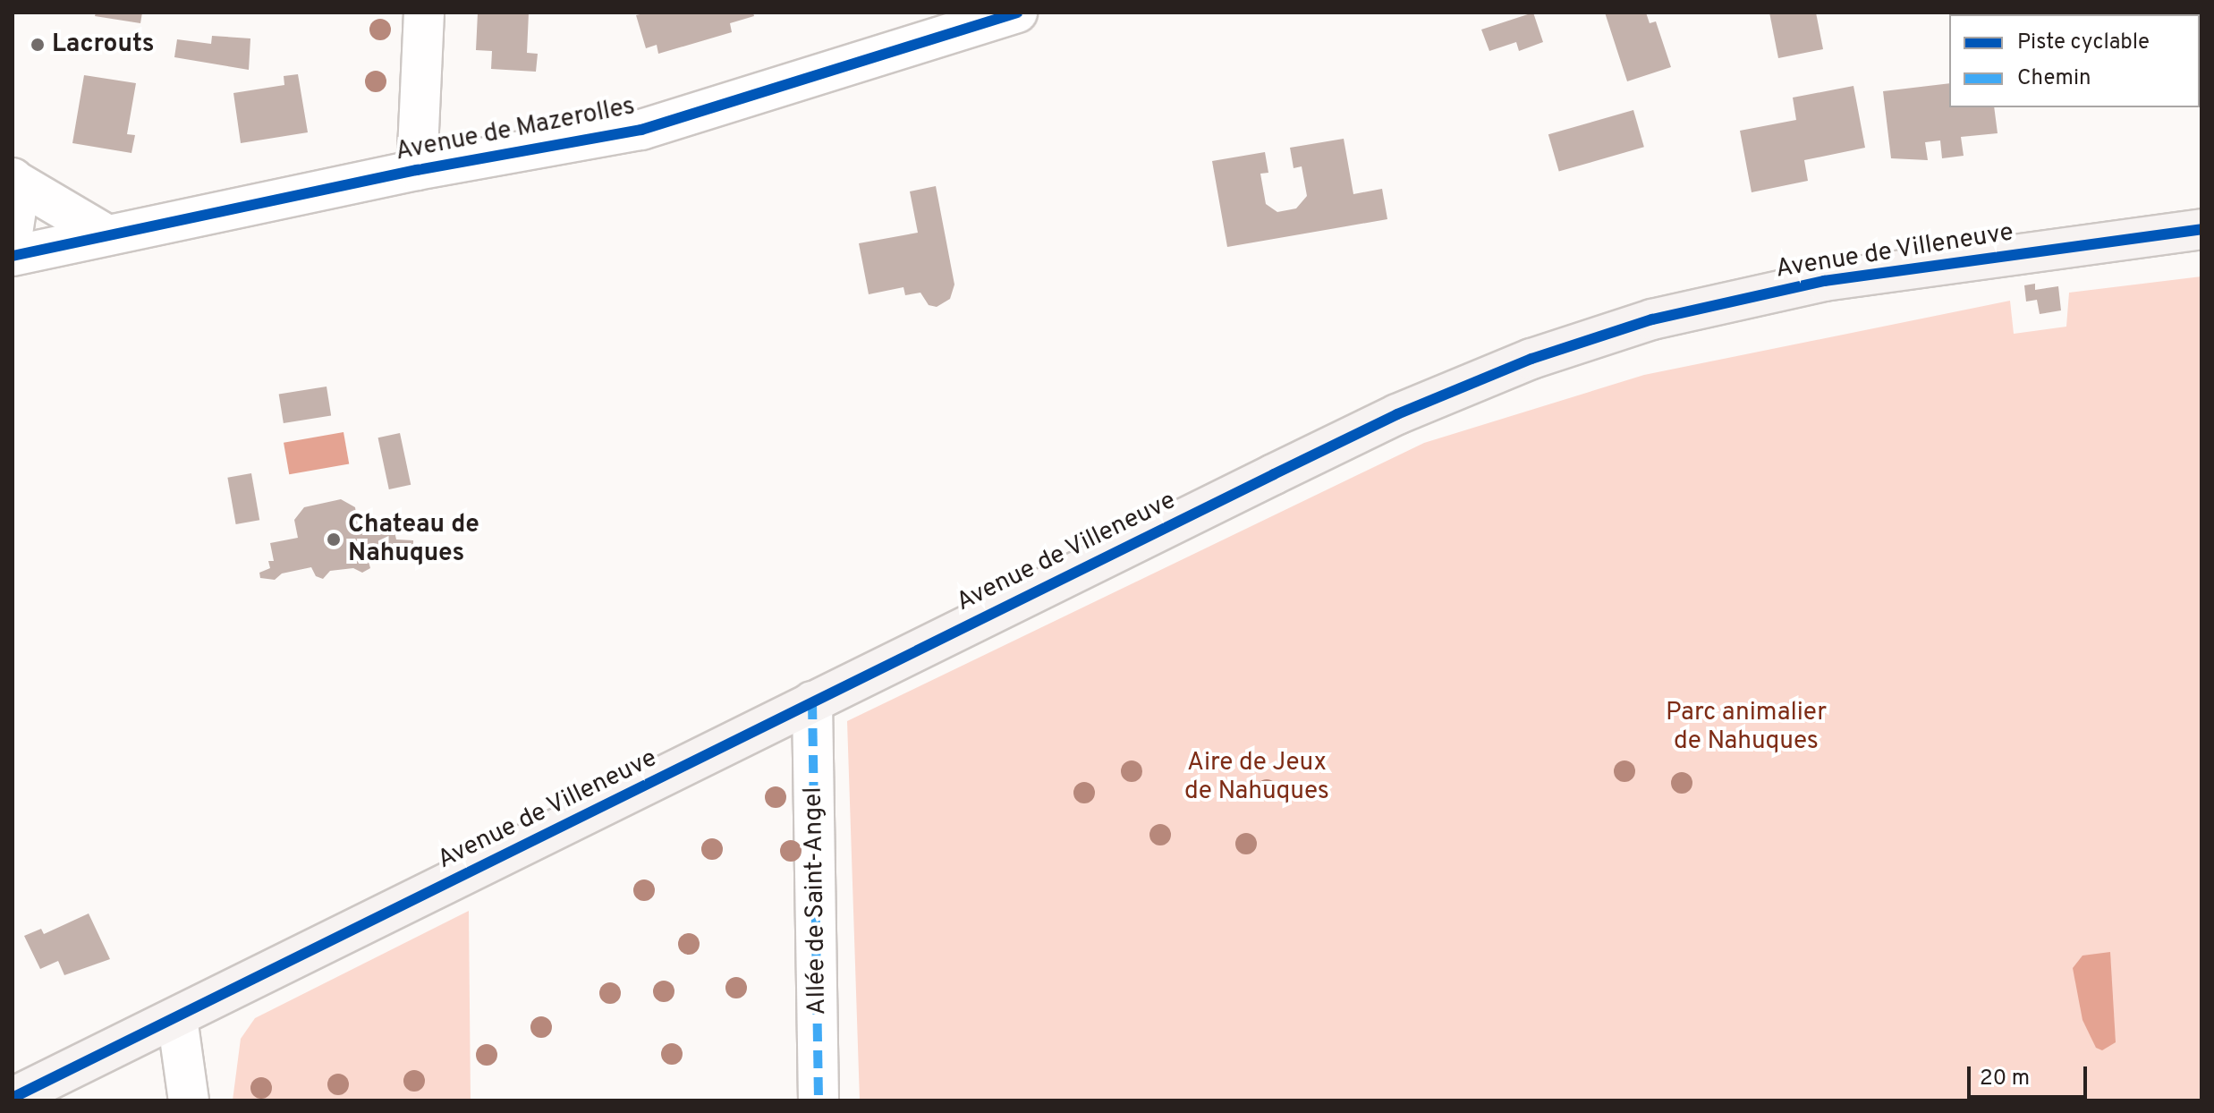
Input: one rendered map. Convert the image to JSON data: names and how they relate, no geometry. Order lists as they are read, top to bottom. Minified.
{"streets":{"main road":["Avenue de Villeneuve"],"street":["Avenue de Mazerolles","Allée de Saint-Angel"]},"crossings":[["Avenue de Villeneuve","Allée de Saint-Angel"]],"parks":["Parc animalier de Nahuques","Aire de Jeux de Nahuques"],"places":["Lacrouts","Chateau de Nahuques"],"legend":["Piste cyclable","Chemin"],"scale_bar":"20 m"}
